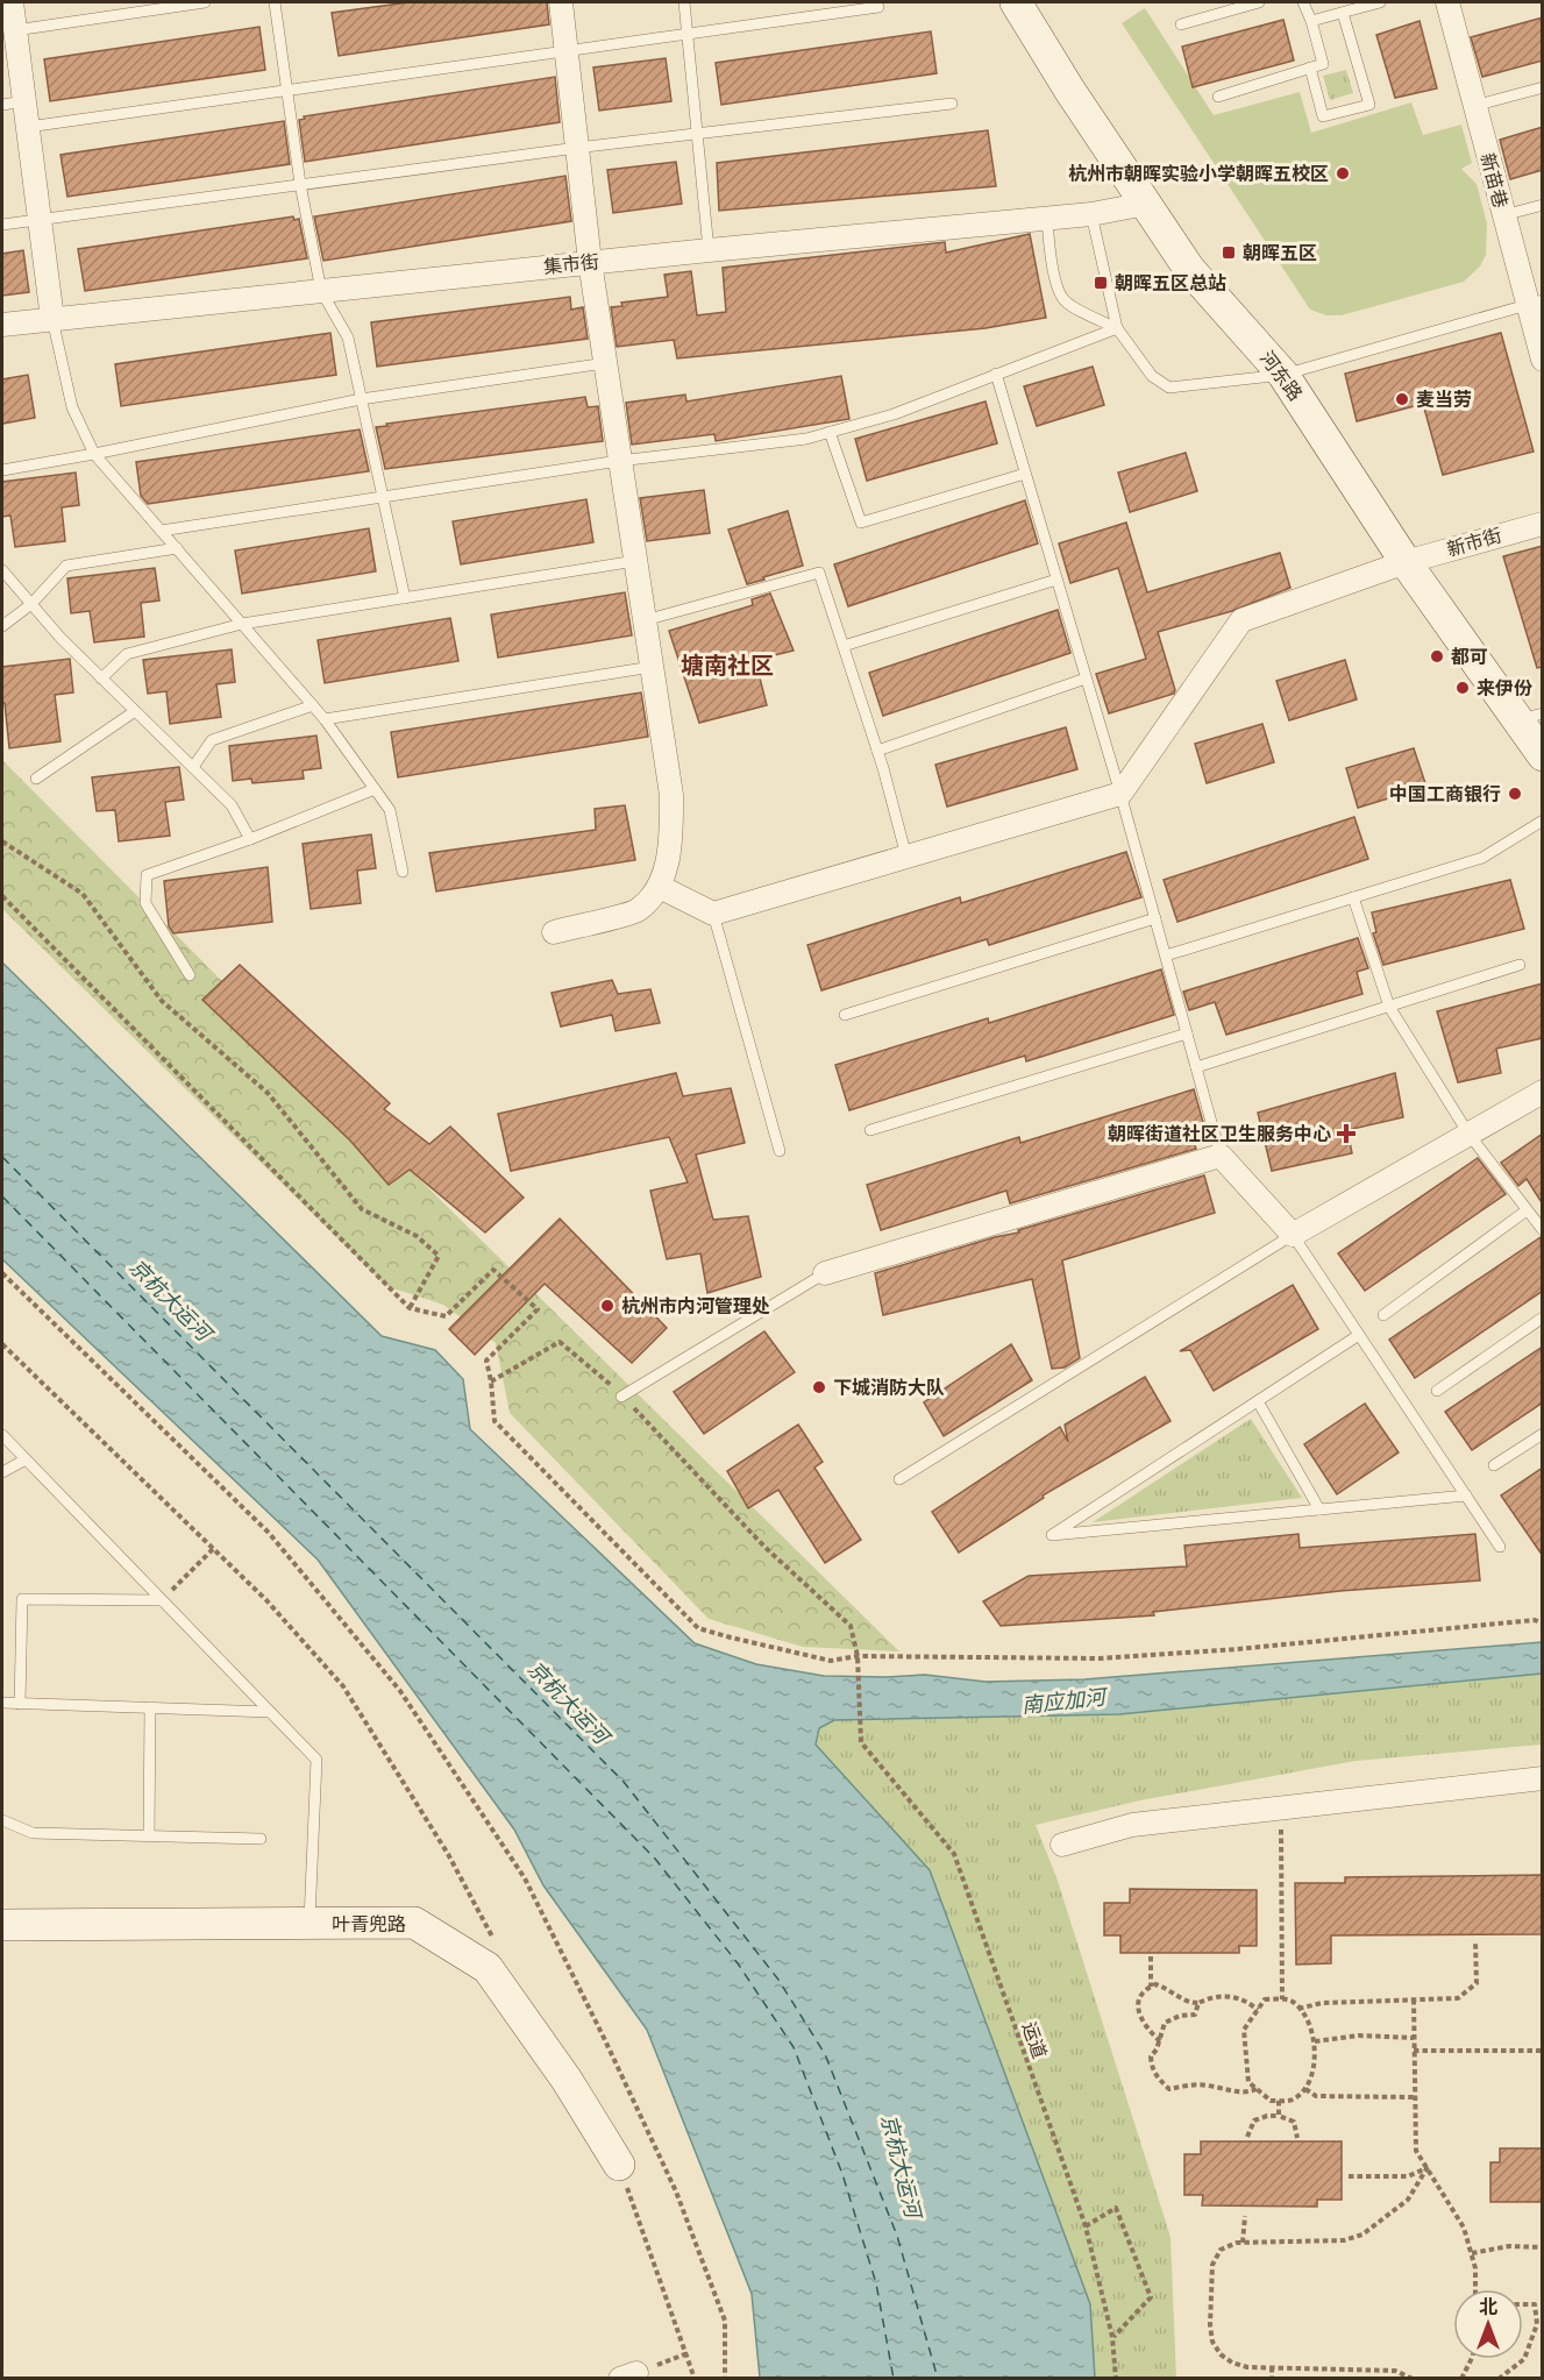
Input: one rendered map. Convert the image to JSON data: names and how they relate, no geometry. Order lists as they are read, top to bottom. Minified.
{"streets":{"main road":["河东路","叶青兜路"],"street":["新苗巷","集市街","新市街"],"path":["运道"]},"crossings":[["集市街","河东路"],["河东路","新市街"]],"districts":["塘南社区"],"water":["京杭大运河","南应加河"],"places":{"other":["杭州市朝晖实验小学朝晖五校区","麦当劳","都可","来伊份","中国工商银行","杭州市内河管理处","下城消防大队"],"transit":["朝晖五区","朝晖五区总站"],"health":["朝晖街道社区卫生服务中心"]},"north":"top"}
